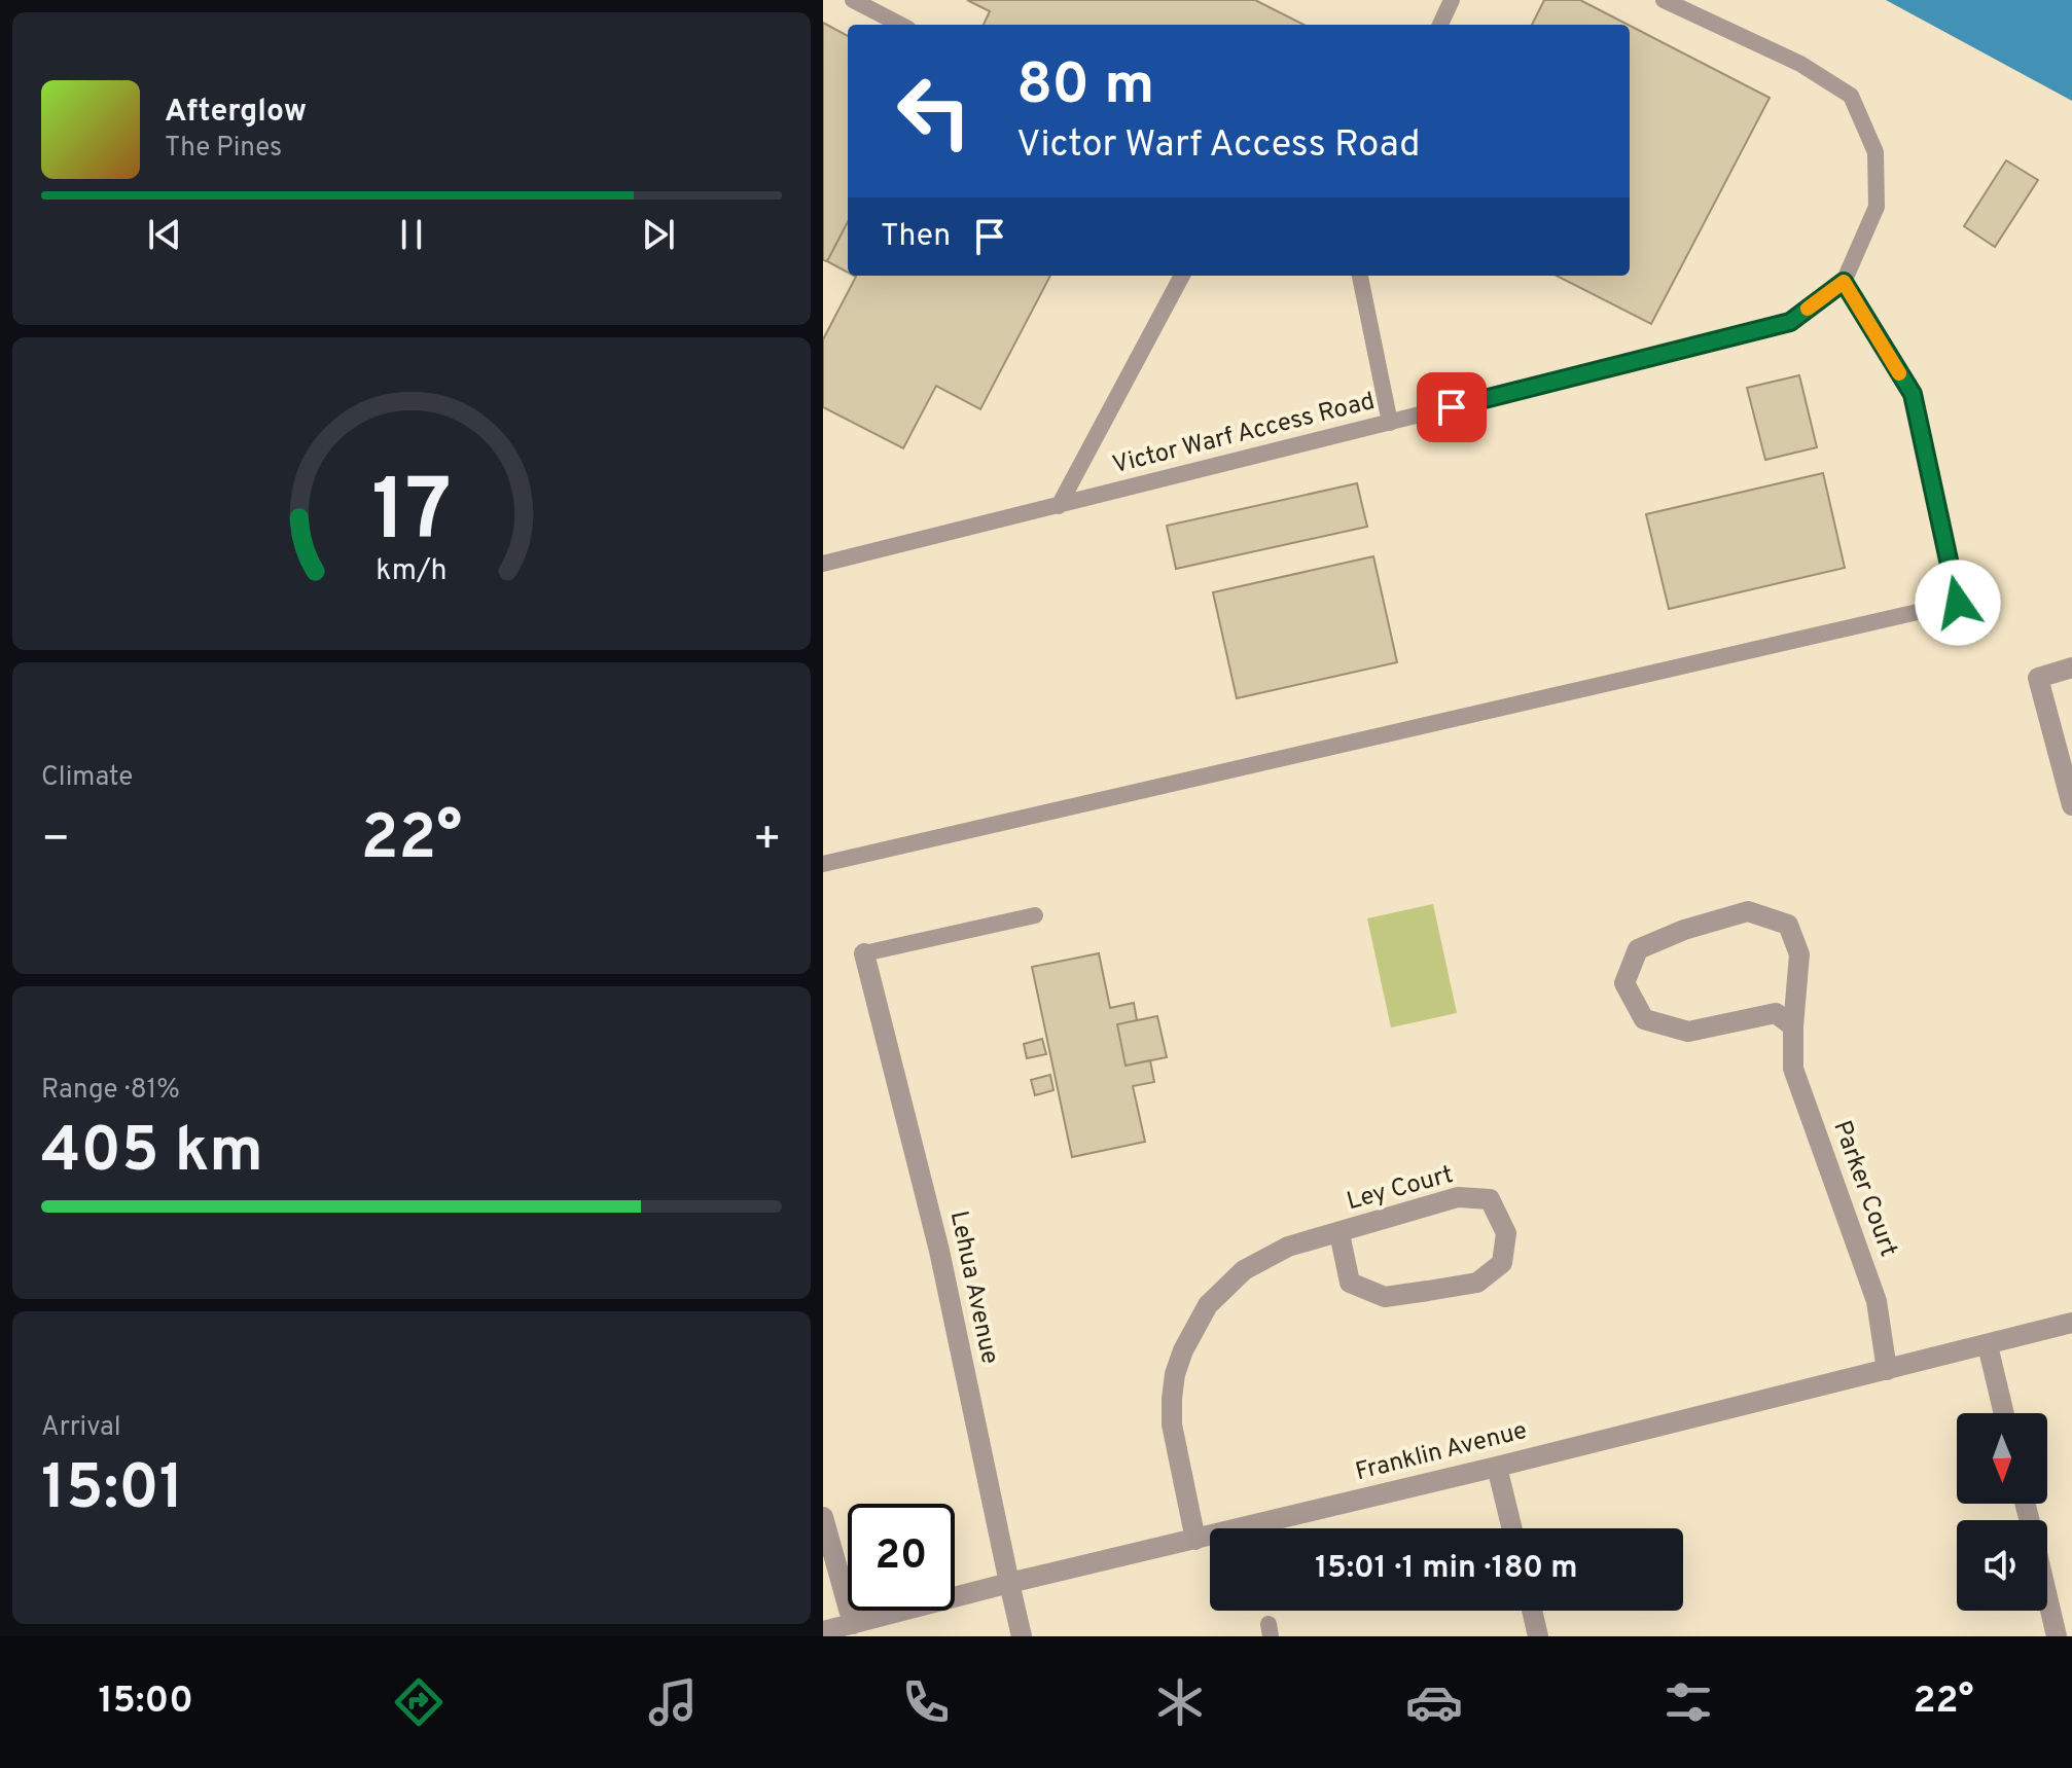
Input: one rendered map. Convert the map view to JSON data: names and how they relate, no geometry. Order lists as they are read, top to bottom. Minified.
{"streets":{"street":["Ley Court","Parker Court","Lehua Avenue","Franklin Avenue"],"lane":["Victor Warf Access Road"]},"crossings":[["Ley Court","Franklin Avenue"],["Parker Court","Franklin Avenue"],["Lehua Avenue","Franklin Avenue"]],"north":"bottom","page":{"turn":["80 m","Victor Warf Access Road"],"song":["Afterglow","The Pines"],"then":"Then","tile":["Climate",["Range · 81%","405 km"],["Arrival","15:01"]],"heat":["−","22°","+"],"limit":"20","trip":"15:01 · 1 min · 180 m","tabs":["15:00","22°"],"gauge":["17","km/h"]}}
